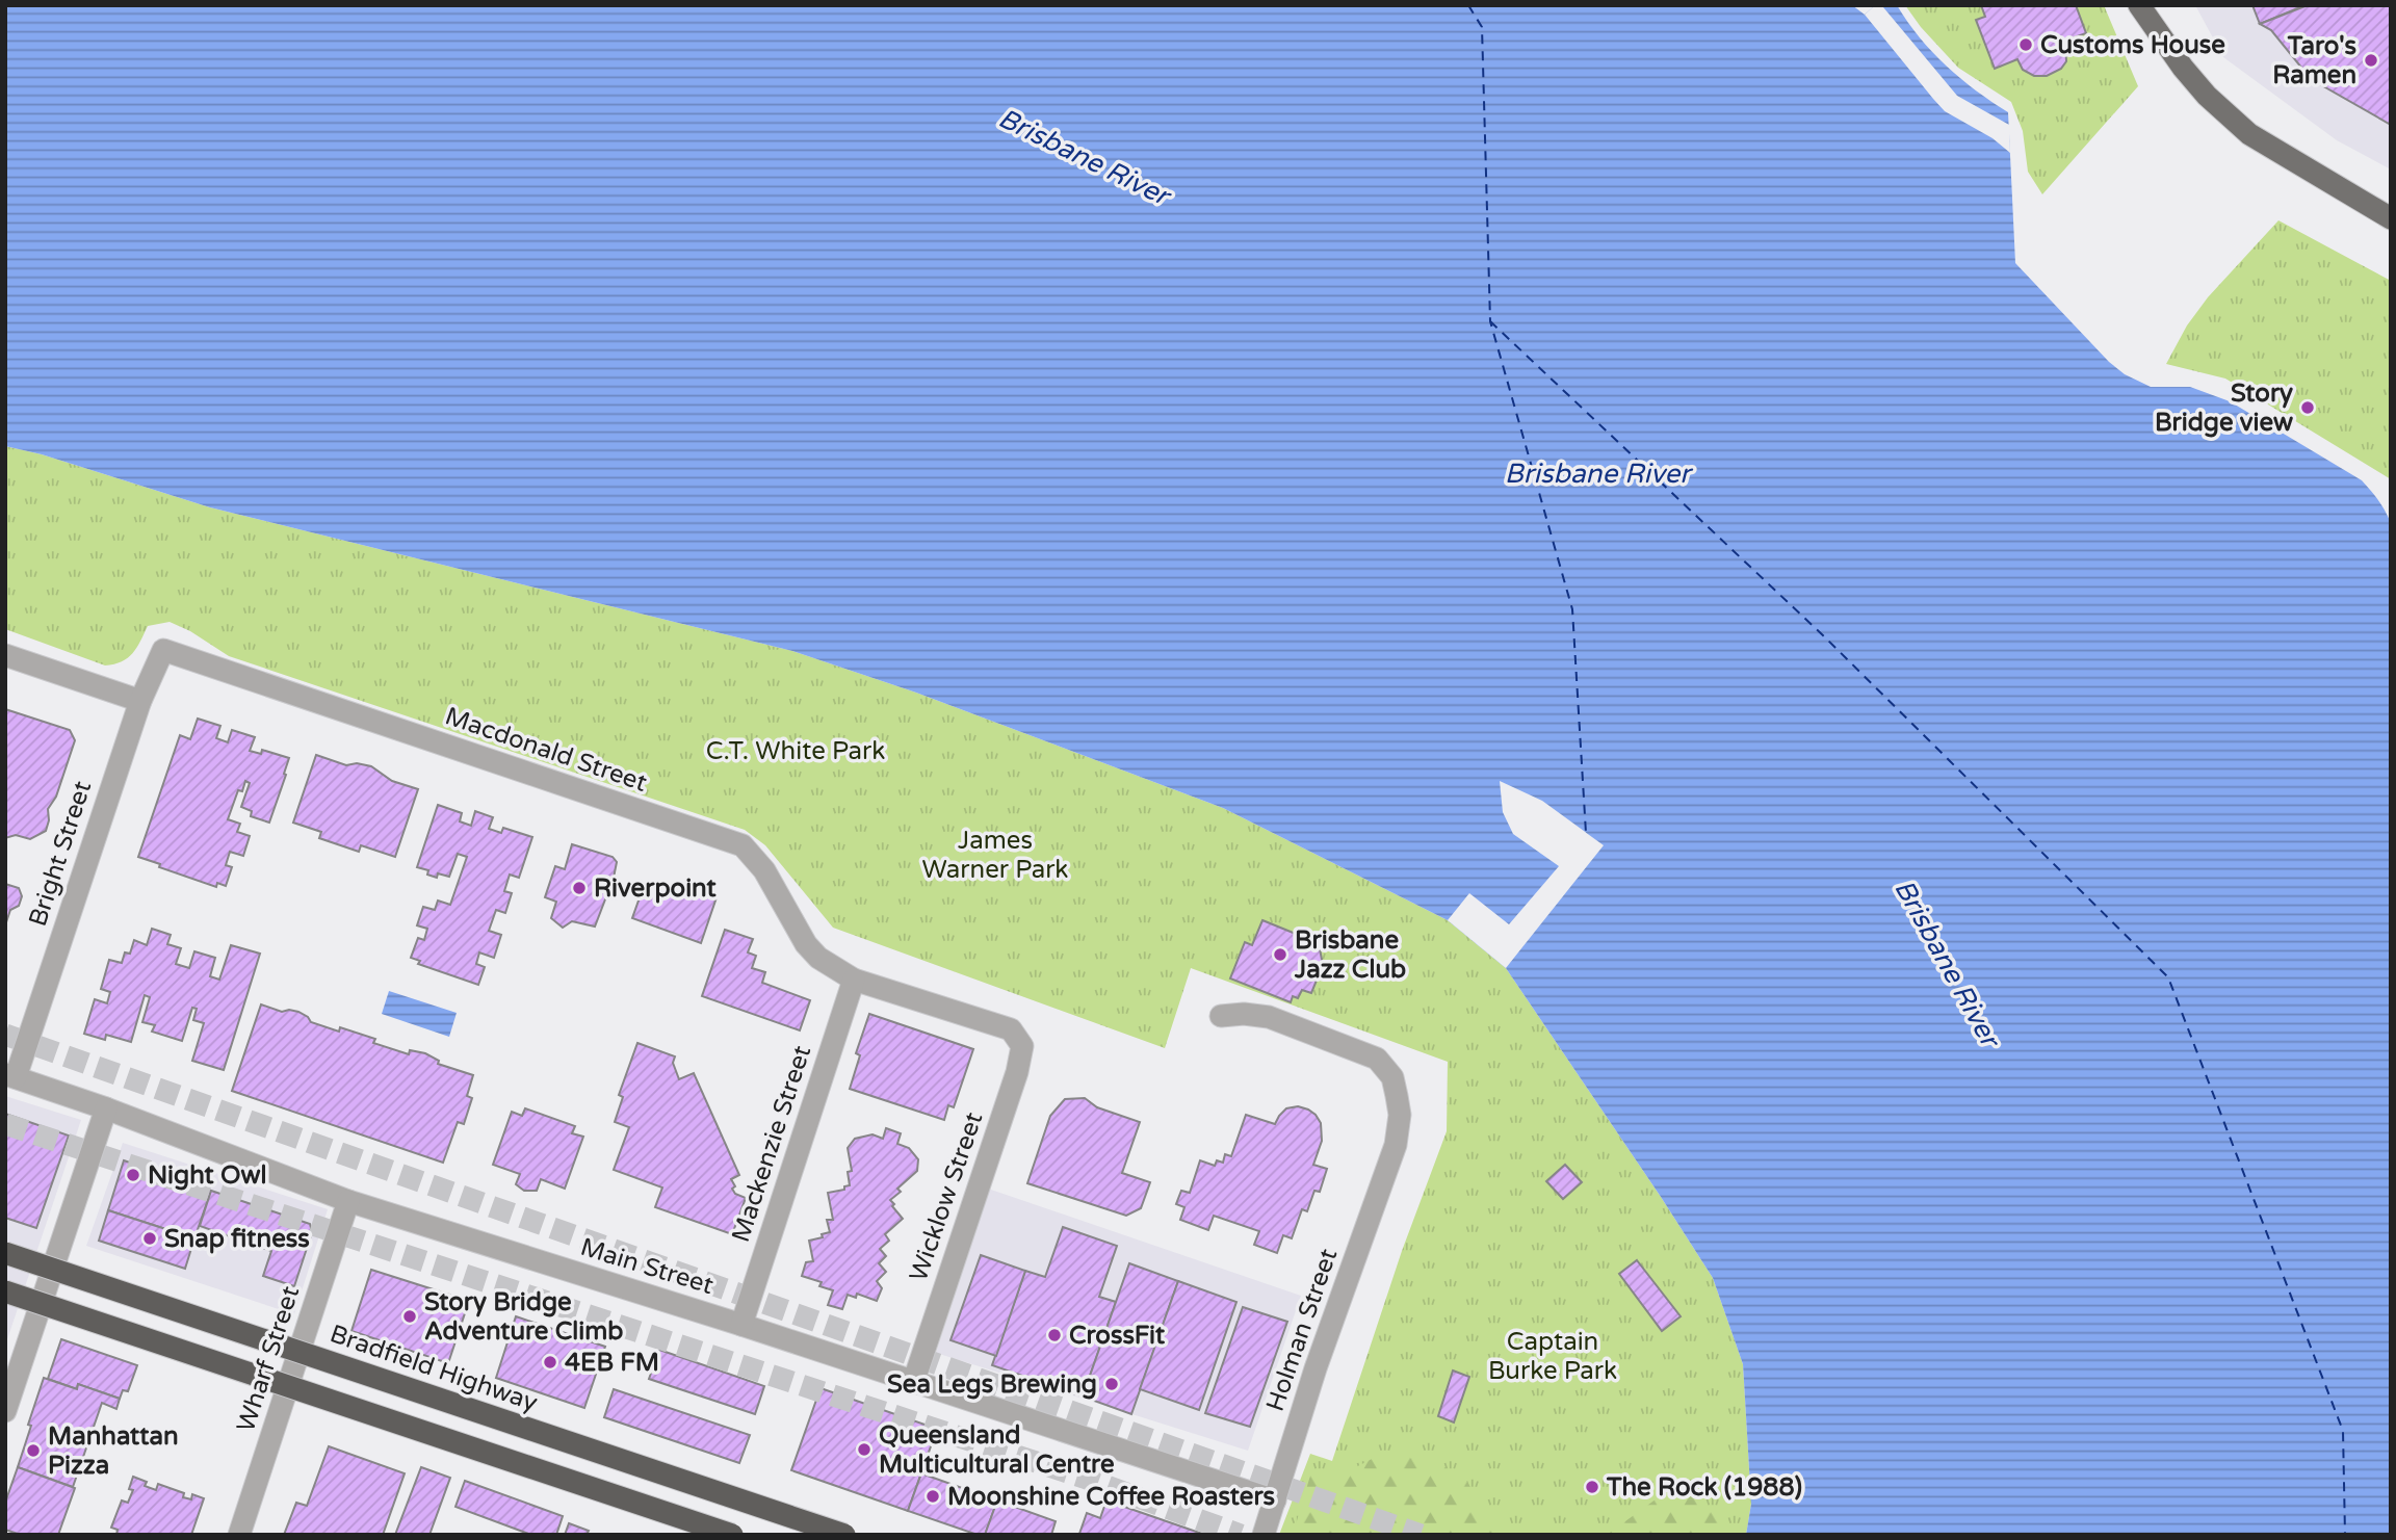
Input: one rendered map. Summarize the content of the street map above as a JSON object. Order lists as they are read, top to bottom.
{
  "streets": {
    "highway": ["Bradfield Highway"],
    "street": [
      "Macdonald Street",
      "Bright Street",
      "Mackenzie Street",
      "Wicklow Street",
      "Main Street",
      "Holman Street",
      "Wharf Street"
    ]
  },
  "crossings": [
    ["Macdonald Street", "Bright Street"],
    ["Macdonald Street", "Mackenzie Street"],
    ["Macdonald Street", "Wicklow Street"],
    ["Bright Street", "Main Street"],
    ["Mackenzie Street", "Main Street"],
    ["Wicklow Street", "Main Street"],
    ["Main Street", "Holman Street"],
    ["Main Street", "Wharf Street"]
  ],
  "water": ["Brisbane River"],
  "parks": ["C.T. White Park", "James Warner Park", "Captain Burke Park"],
  "places": [
    "Customs House",
    "Taro's Ramen",
    "Story Bridge view",
    "Riverpoint",
    "Brisbane Jazz Club",
    "Night Owl",
    "Snap fitness",
    "Story Bridge Adventure Climb",
    "CrossFit",
    "4EB FM",
    "Sea Legs Brewing",
    "Queensland Multicultural Centre",
    "Manhattan Pizza",
    "The Rock (1988)",
    "Moonshine Coffee Roasters"
  ]
}
